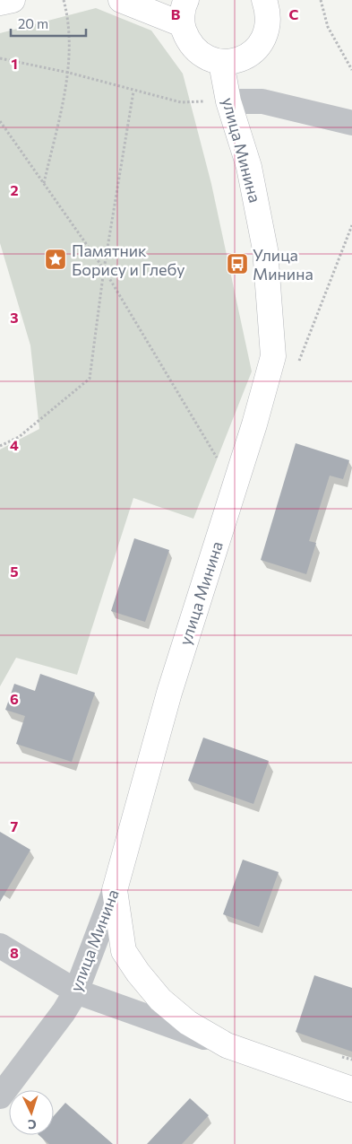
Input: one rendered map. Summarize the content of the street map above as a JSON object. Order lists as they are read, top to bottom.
{
  "streets": {
    "main road": ["улица Минина"]
  },
  "places": {
    "place": ["Памятник Борису и Глебу"],
    "bus stop": ["Улица Минина"]
  },
  "scale_bar": "20 m",
  "north": "bottom",
  "grid": {
    "columns": ["B", "C"],
    "rows": [
      "1",
      "2",
      "3",
      "4",
      "5",
      "6",
      "7",
      "8"
    ]
  }
}
